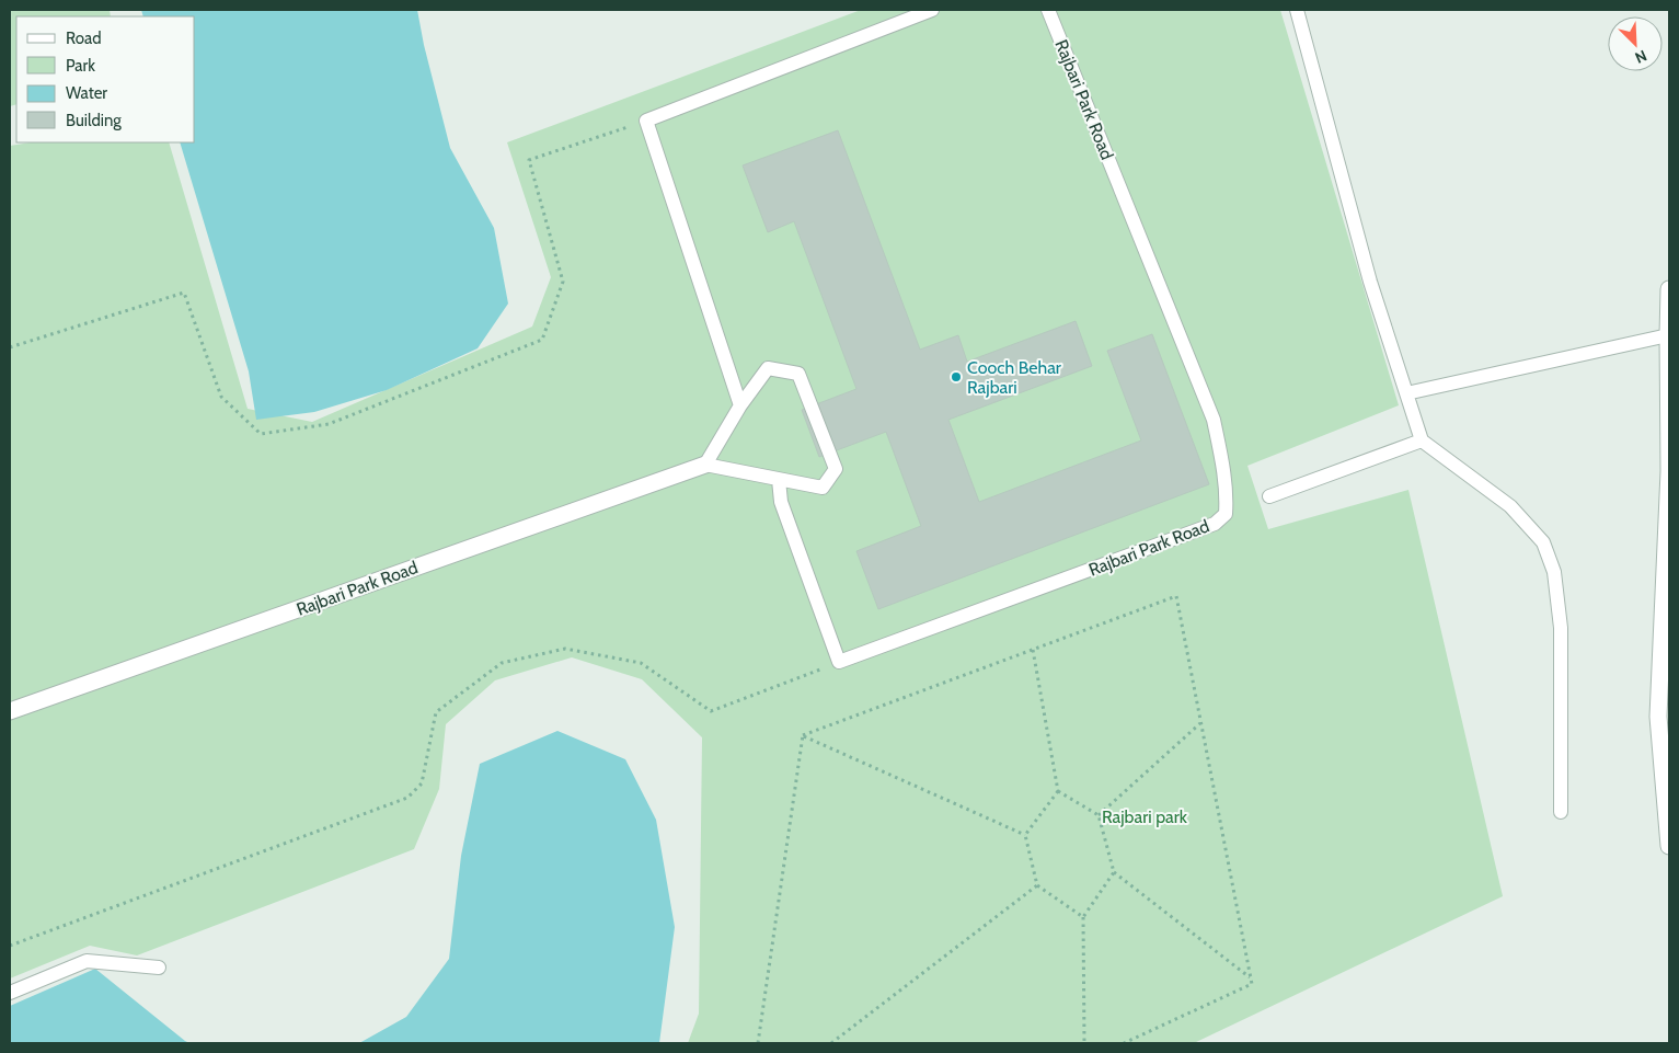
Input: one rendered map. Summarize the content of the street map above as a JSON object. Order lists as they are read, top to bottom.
{
  "streets": {
    "street": ["Rajbari Park Road"]
  },
  "parks": ["Rajbari park"],
  "places": ["Cooch Behar Rajbari"],
  "legend": [
    "Road",
    "Park",
    "Water",
    "Building"
  ],
  "north": "bottom right"
}
